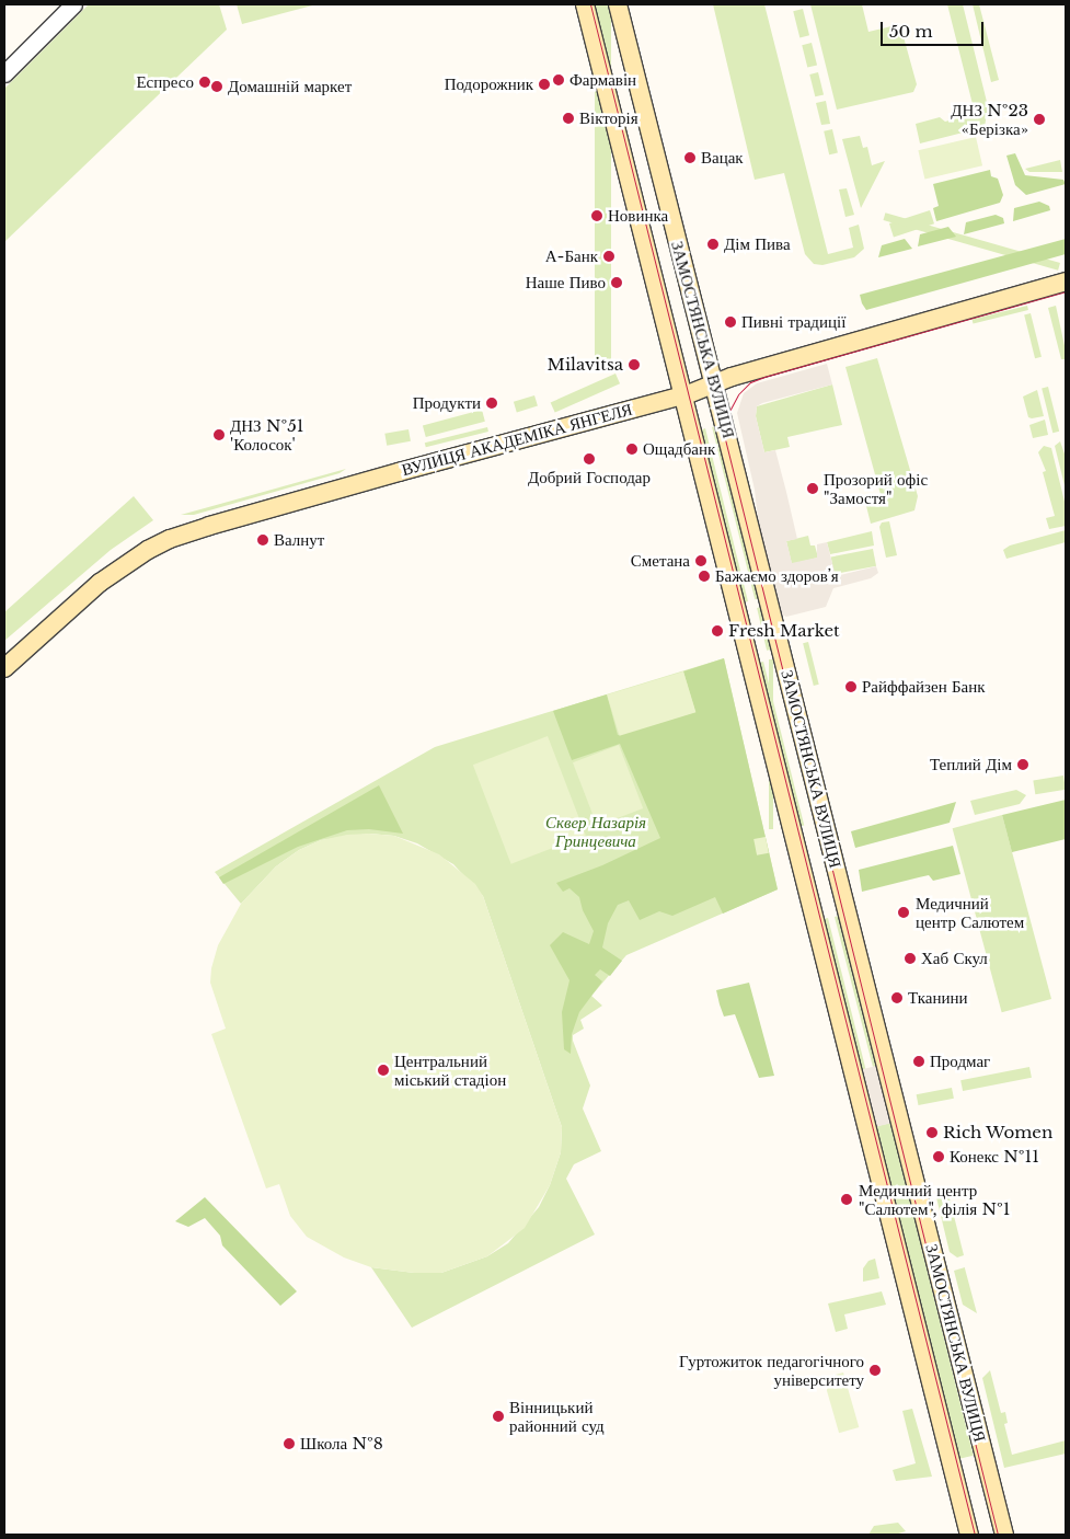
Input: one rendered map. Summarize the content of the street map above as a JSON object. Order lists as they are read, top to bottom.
{
  "streets": {
    "main road": ["ЗАМОСТЯНСЬКА ВУЛИЦЯ", "ВУЛИЦЯ АКАДЕМІКА ЯНГЕЛЯ"]
  },
  "crossings": [
    ["ЗАМОСТЯНСЬКА ВУЛИЦЯ", "ВУЛИЦЯ АКАДЕМІКА ЯНГЕЛЯ"]
  ],
  "parks": ["Сквер Назарія Гринцевича"],
  "places": [
    "Фармавін",
    "Еспресо",
    "Подорожник",
    "Домашній маркет",
    "Вікторія",
    "ДНЗ №23 «Берізка»",
    "Вацак",
    "Новинка",
    "Дім Пива",
    "А-Банк",
    "Наше Пиво",
    "Пивні традиції",
    "Milavitsa",
    "Продукти",
    "ДНЗ №51 'Колосок'",
    "Ощадбанк",
    "Добрий Господар",
    "Прозорий офіс \"Замостя\"",
    "Валнут",
    "Сметана",
    "Бажаємо здоровʼя",
    "Fresh Market",
    "Райффайзен Банк",
    "Теплий Дім",
    "Медичний центр Салютем",
    "Хаб Скул",
    "Тканини",
    "Продмаг",
    "Центральний міський стадіон",
    "Rich Women",
    "Конекс №11",
    "Медичний центр \"Салютем\", філія №1",
    "Гуртожиток педагогічного університету",
    "Вінницький районний суд",
    "Школа №8"
  ],
  "scale_bar": "50 m"
}
